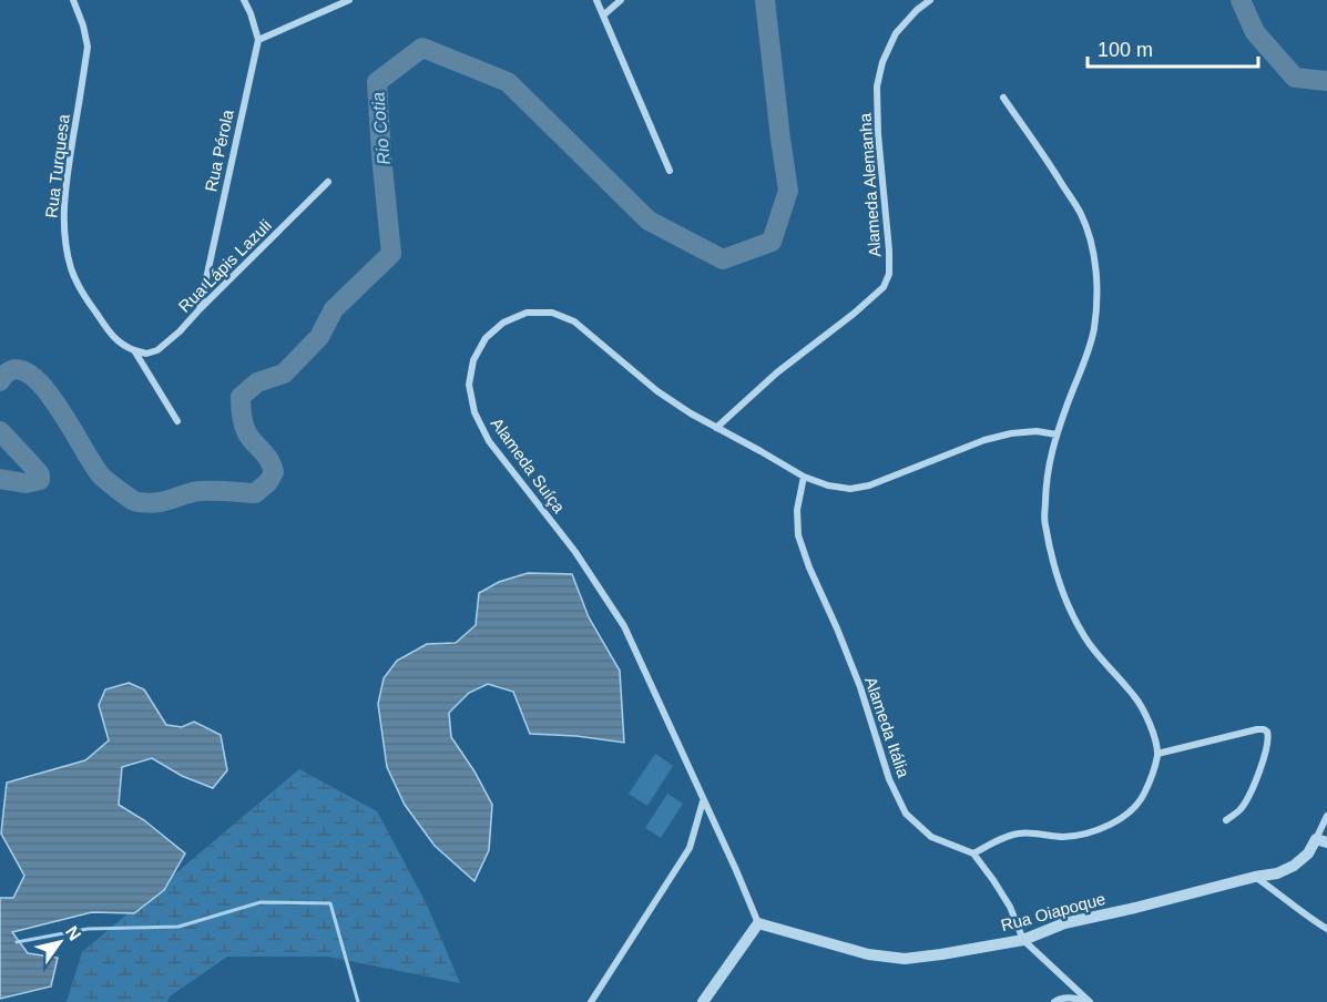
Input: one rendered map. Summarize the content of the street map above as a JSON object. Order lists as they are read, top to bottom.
{
  "streets": {
    "street": [
      "Rua Pérola",
      "Rua Turquesa",
      "Alameda Alemanha",
      "Rua Lápis Lazuli",
      "Alameda Suíça",
      "Alameda Itália",
      "Rua Oiapoque"
    ]
  },
  "crossings": [
    ["Rua Pérola", "Rua Lápis Lazuli"],
    ["Rua Turquesa", "Rua Lápis Lazuli"],
    ["Alameda Alemanha", "Alameda Suíça"],
    ["Alameda Suíça", "Alameda Itália"],
    ["Alameda Suíça", "Rua Oiapoque"]
  ],
  "water": ["Rio Cotia"],
  "scale_bar": "100 m",
  "north": "top right"
}
